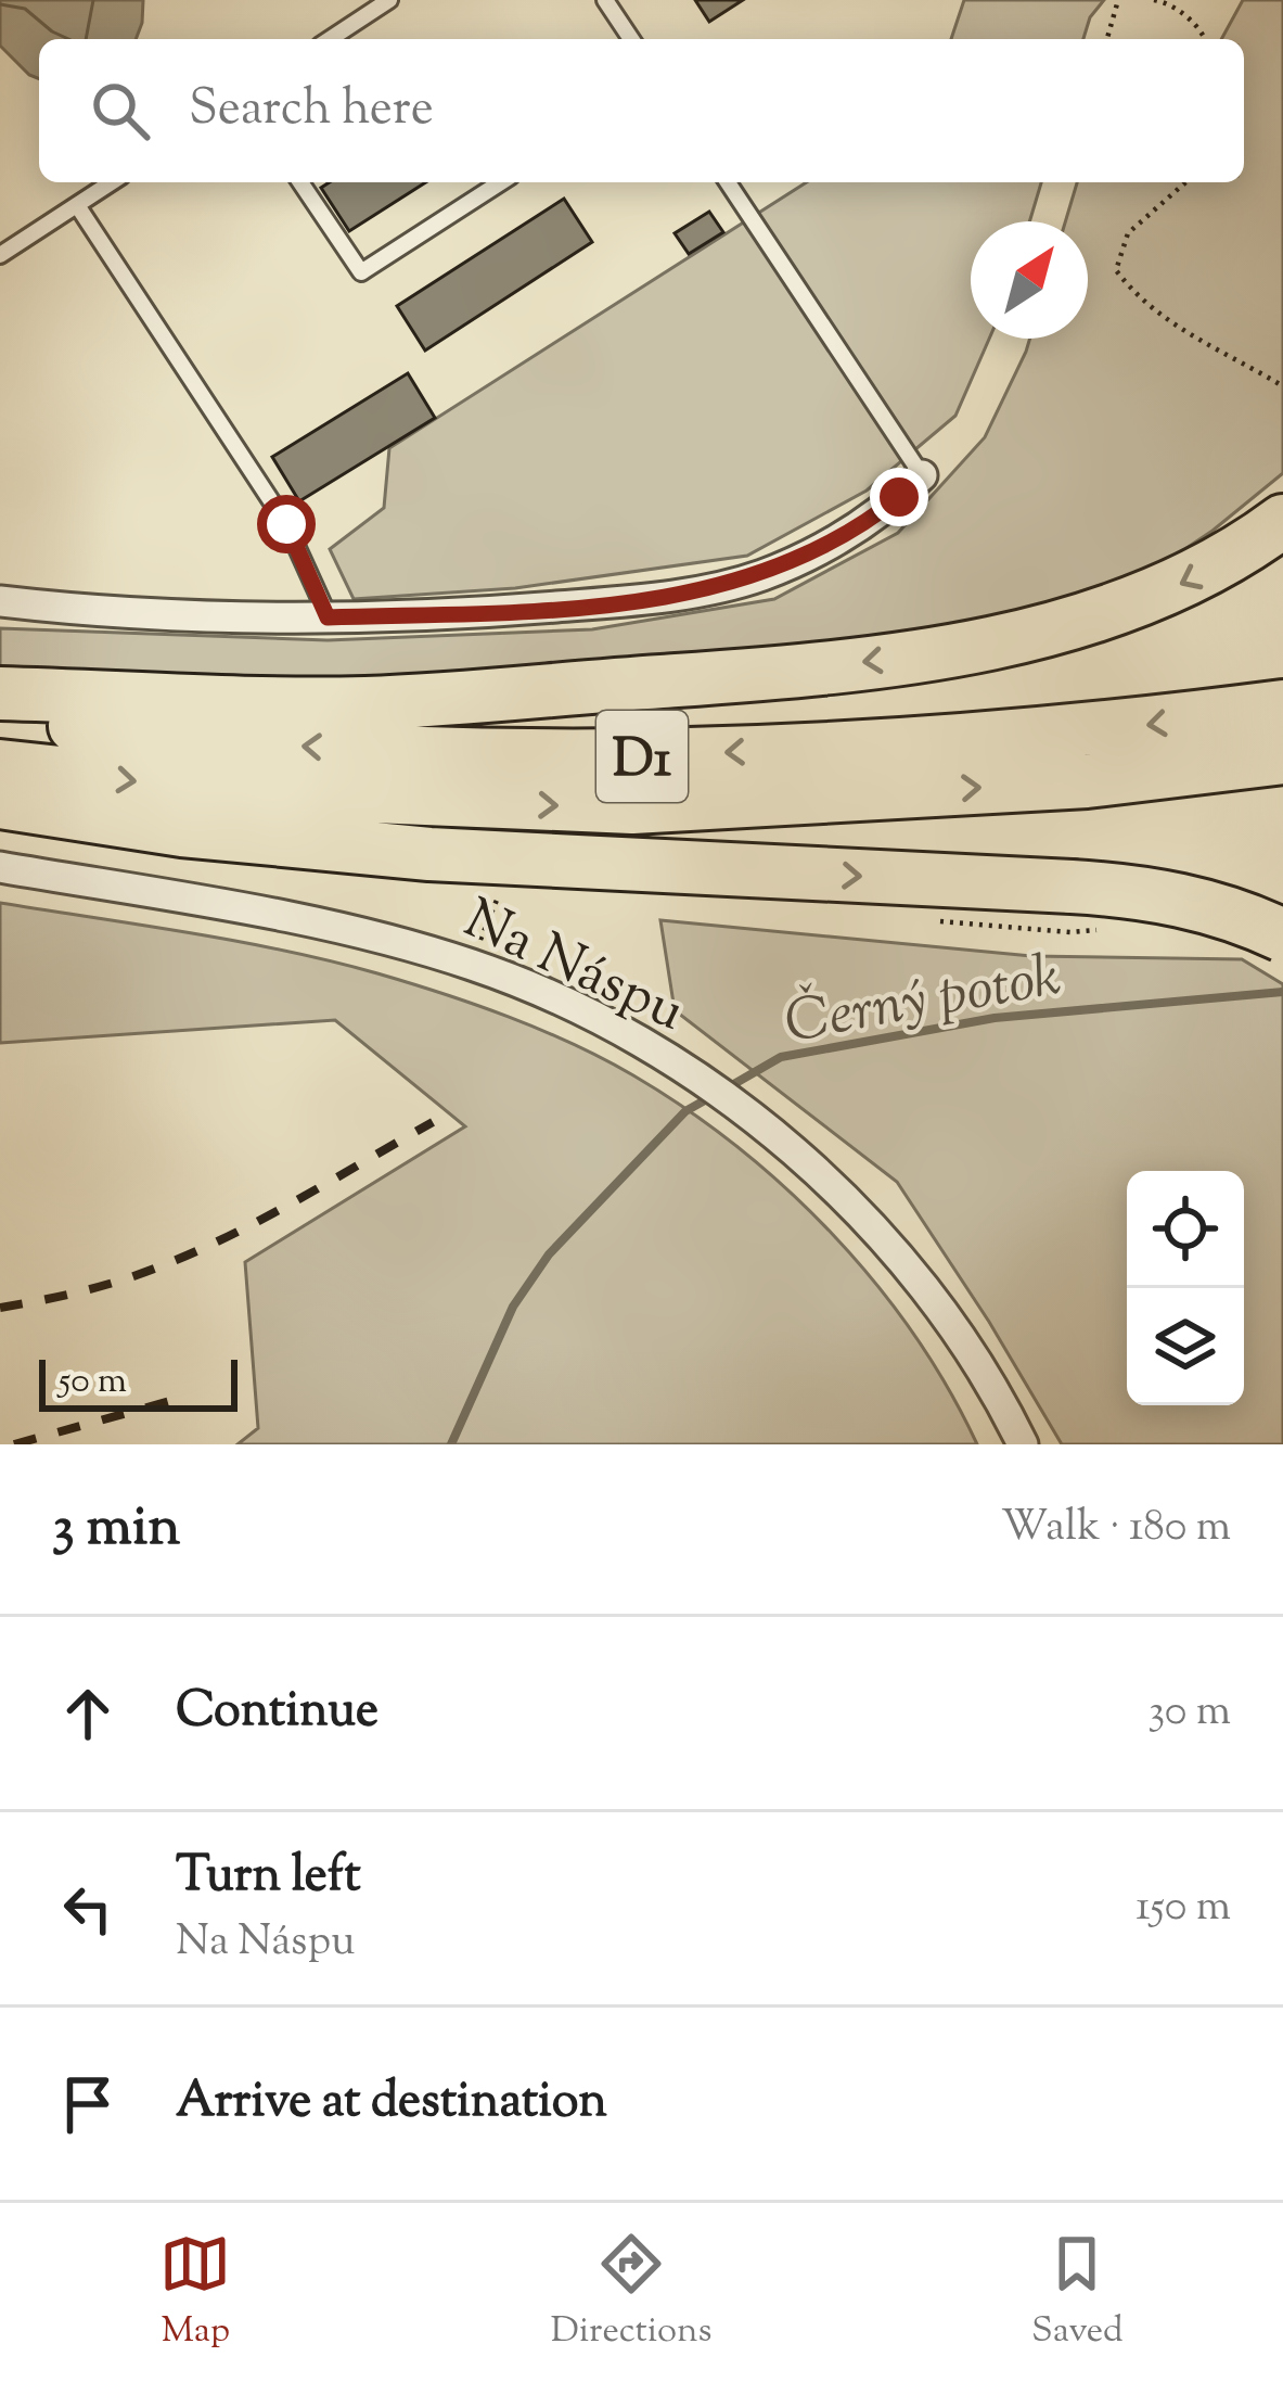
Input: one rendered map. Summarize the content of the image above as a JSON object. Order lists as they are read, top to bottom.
{
  "streets": {
    "highway": ["D1"],
    "street": ["Na Náspu"]
  },
  "water": ["Černý potok"],
  "scale_bar": "50 m",
  "north": "top right",
  "page": {
    "search": "Search here",
    "scale": "50 m",
    "heading": ["3 min", "Walk · 180 m"],
    "list": [
      ["Continue", "30 m"],
      ["Turn left", "Na Náspu", "150 m"],
      "Arrive at destination"
    ],
    "nav": ["Map", "Directions", "Saved"]
  }
}
